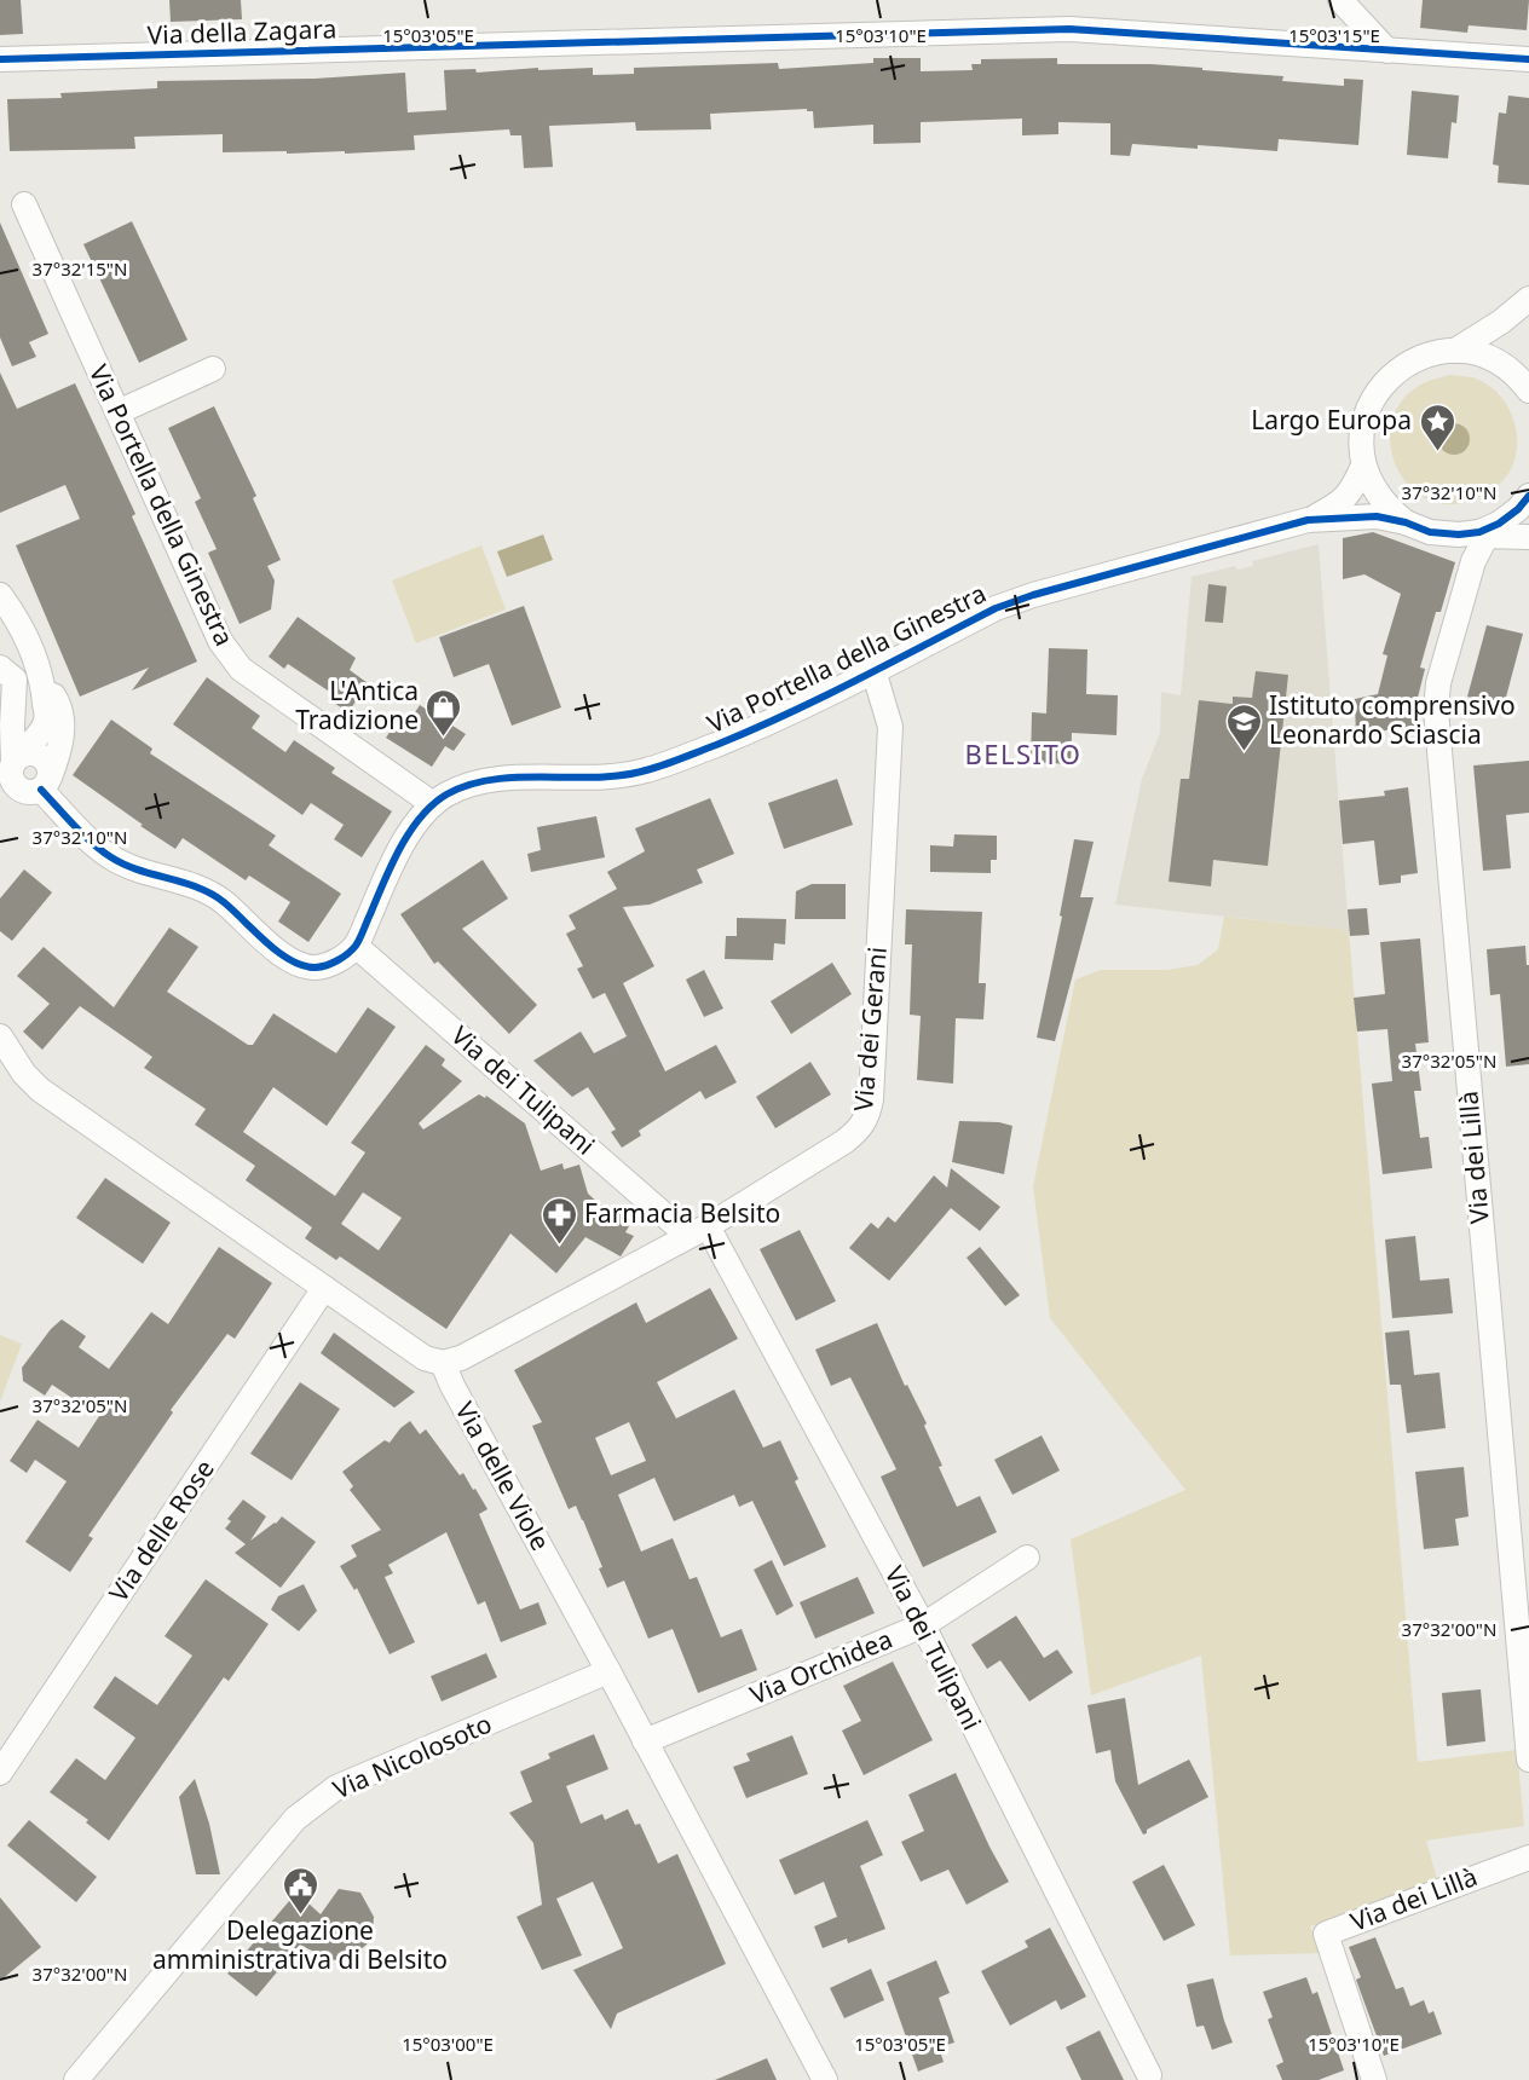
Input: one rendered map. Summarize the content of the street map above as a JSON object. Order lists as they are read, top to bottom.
{
  "streets": {
    "street": [
      "Via della Zagara",
      "Via Portella della Ginestra",
      "Via dei Gerani",
      "Via dei Tulipani",
      "Via dei Lillà",
      "Via delle Viole",
      "Via delle Rose",
      "Via Orchidea",
      "Via Nicolosoto"
    ]
  },
  "crossings": [
    ["Via Portella della Ginestra", "Via dei Gerani"],
    ["Via Portella della Ginestra", "Via dei Tulipani"],
    ["Via dei Gerani", "Via dei Tulipani"],
    ["Via dei Gerani", "Via delle Viole"],
    ["Via dei Tulipani", "Via Orchidea"],
    ["Via delle Viole", "Via Orchidea"],
    ["Via delle Viole", "Via Nicolosoto"]
  ],
  "districts": ["BELSITO"],
  "places": {
    "place": ["Largo Europa"],
    "shop": ["L'Antica Tradizione"],
    "school or university": ["Istituto comprensivo Leonardo Sciascia"],
    "pharmacy": ["Farmacia Belsito"],
    "public building": ["Delegazione amministrativa di Belsito"]
  },
  "coordinates": [
    "15°03'05\"E",
    "15°03'10\"E",
    "15°03'15\"E",
    "37°32'15\"N",
    "37°32'10\"N",
    "37°32'05\"N",
    "37°32'00\"N",
    "15°03'00\"E"
  ]
}
